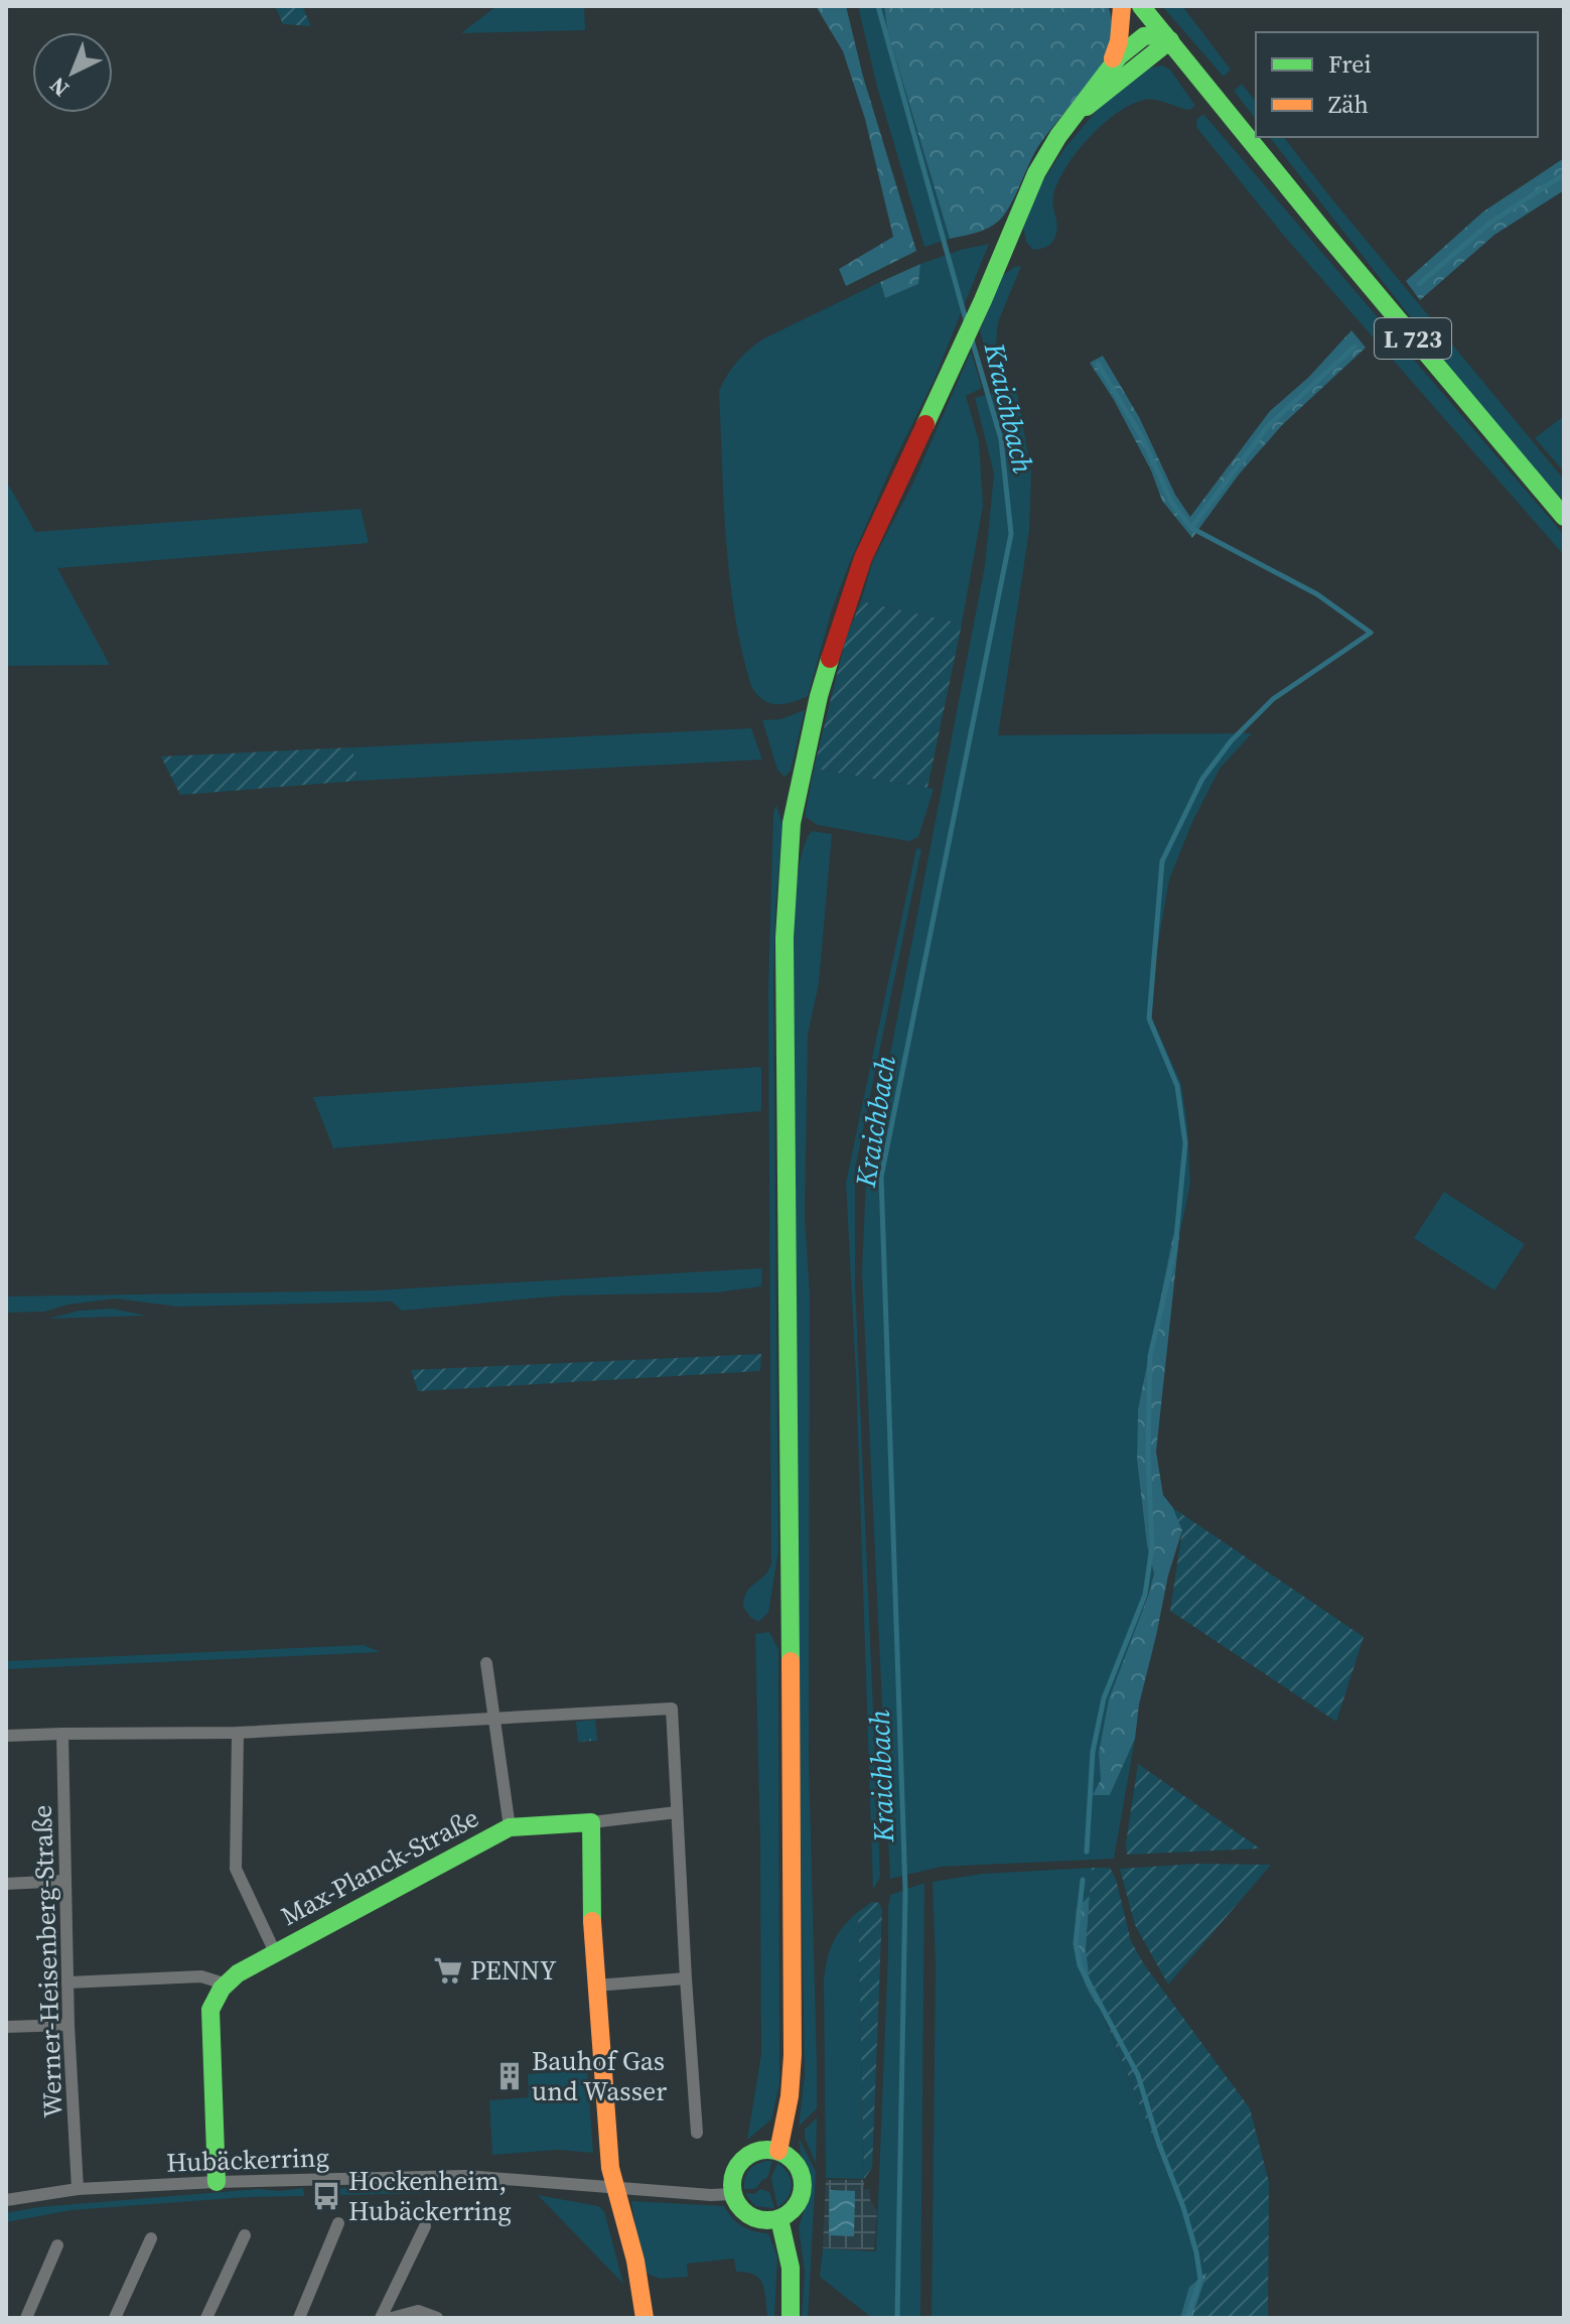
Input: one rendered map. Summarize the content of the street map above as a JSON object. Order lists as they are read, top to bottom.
{
  "streets": {
    "main road": ["L 723", "Max-Planck-Straße"],
    "street": ["Werner-Heisenberg-Straße", "Hubäckerring"]
  },
  "crossings": [
    ["Werner-Heisenberg-Straße", "Hubäckerring"]
  ],
  "water": ["Kraichbach"],
  "places": {
    "supermarket": ["PENNY"],
    "building": ["Bauhof Gas und Wasser"],
    "bus stop": ["Hockenheim, Hubäckerring"]
  },
  "legend": ["Frei", "Zäh"],
  "north": "bottom left"
}
